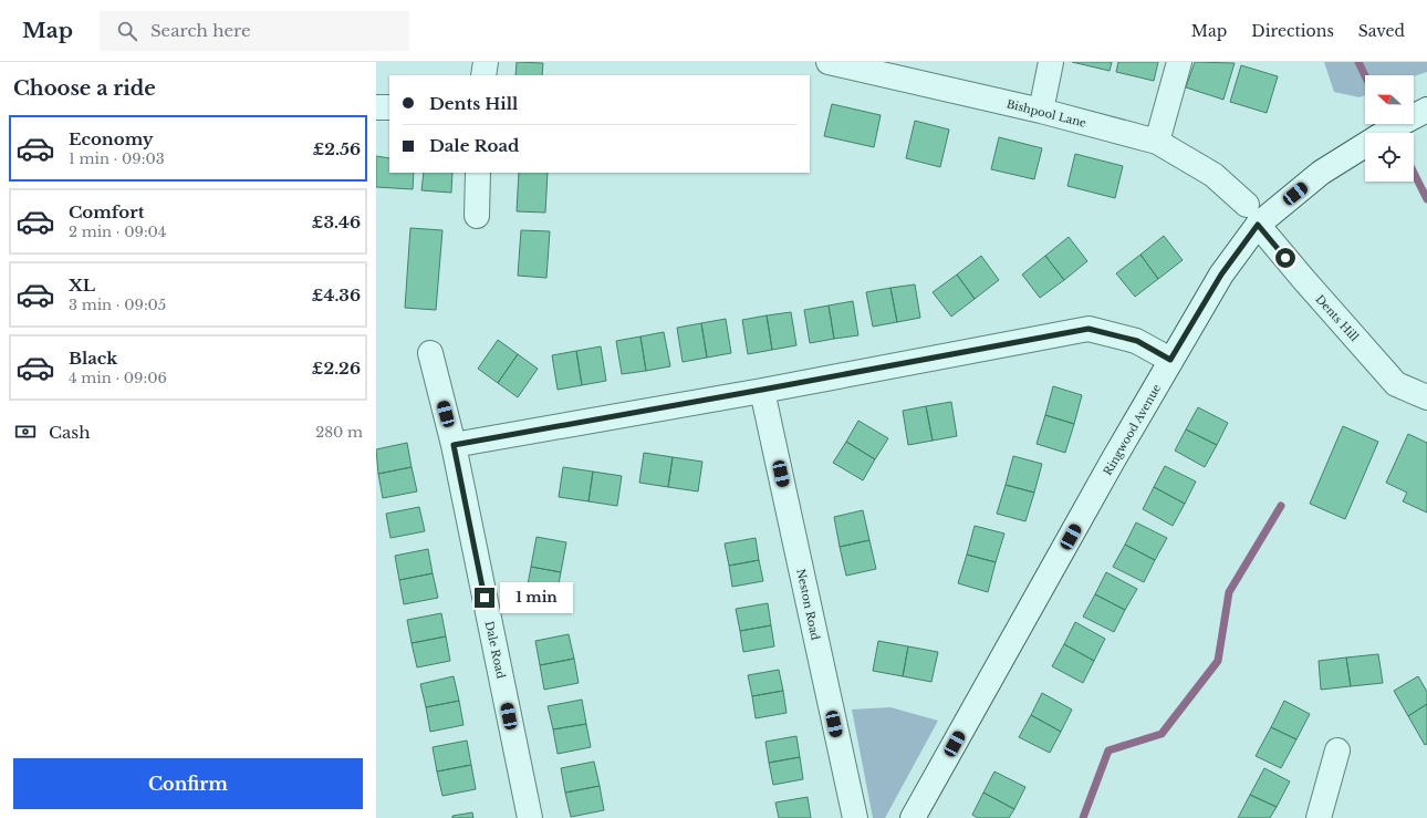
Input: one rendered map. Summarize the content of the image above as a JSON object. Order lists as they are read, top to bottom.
{
  "streets": {
    "street": [
      "Bishpool Lane",
      "Dents Hill",
      "Ringwood Avenue",
      "Neston Road",
      "Dale Road"
    ]
  },
  "crossings": [
    ["Bishpool Lane", "Dents Hill"],
    ["Bishpool Lane", "Ringwood Avenue"],
    ["Dents Hill", "Ringwood Avenue"]
  ],
  "north": "left",
  "page": {
    "header": "Map",
    "search": "Search here",
    "nav": ["Map", "Directions", "Saved"],
    "heading": "Choose a ride",
    "banner": ["Dents Hill", "Dale Road"],
    "list": [
      {
        "name": "Economy",
        "note": "1 min · 09:03",
        "value": "£2.56"
      },
      {
        "name": "Comfort",
        "note": "2 min · 09:04",
        "value": "£3.46"
      },
      {
        "name": "XL",
        "note": "3 min · 09:05",
        "value": "£4.36"
      },
      {
        "name": "Black",
        "note": "4 min · 09:06",
        "value": "£2.26"
      }
    ],
    "pay": ["Cash", "280 m"],
    "bubble": "1 min",
    "buttons": "Confirm"
  }
}
